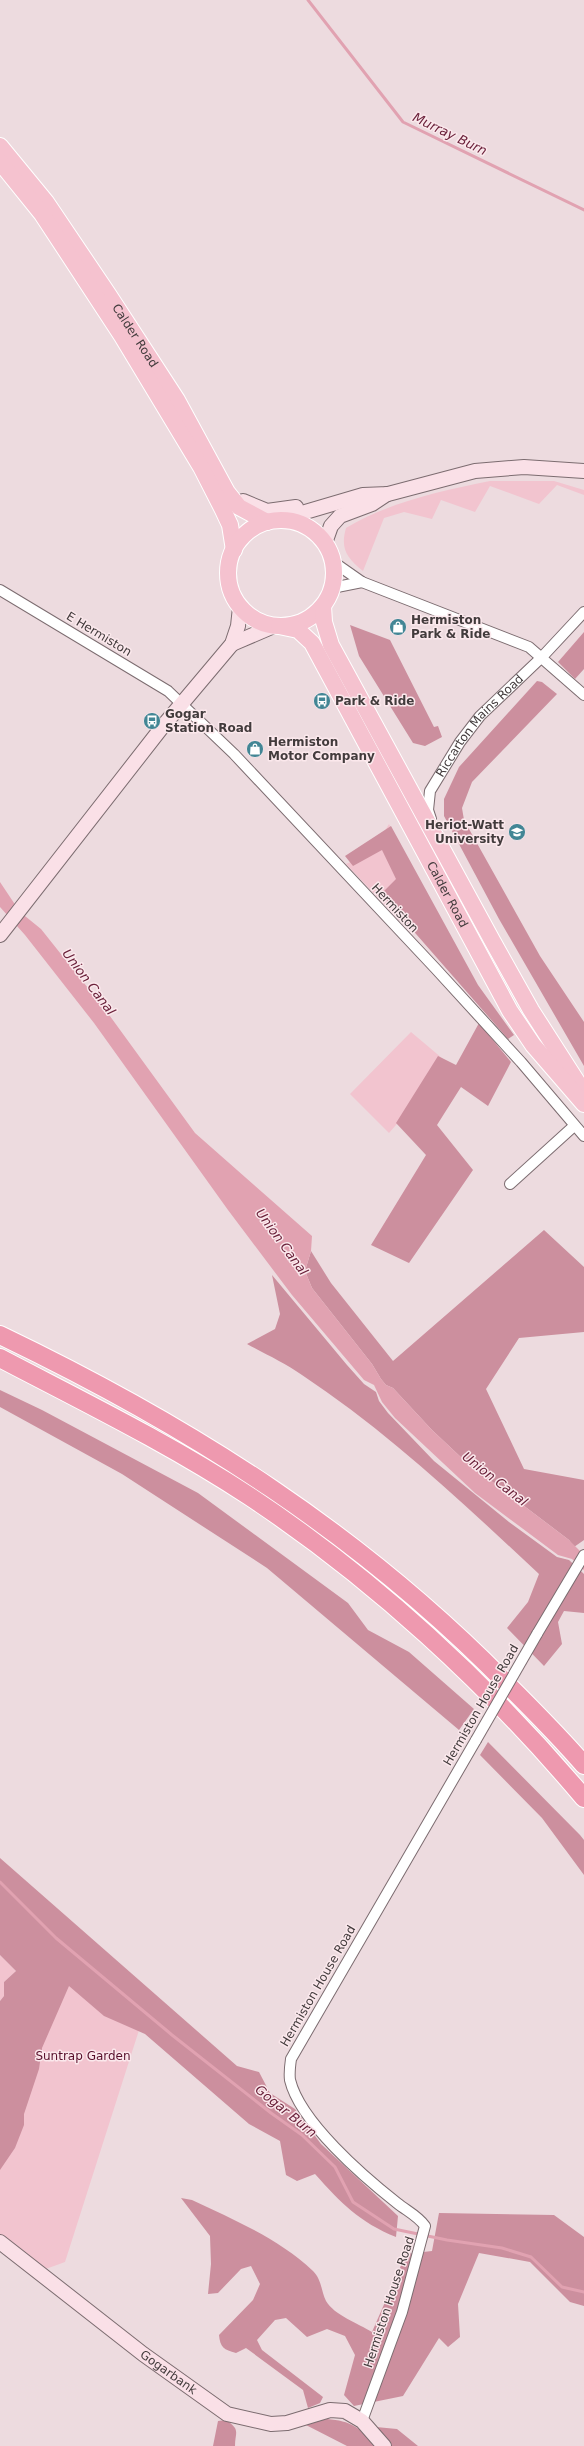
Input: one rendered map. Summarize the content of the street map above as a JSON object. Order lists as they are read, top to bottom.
{
  "streets": {
    "main road": ["Calder Road"],
    "street": [
      "E Hermiston",
      "Riccarton Mains Road",
      "Hermiston",
      "Hermiston House Road",
      "Gogarbank"
    ]
  },
  "crossings": [
    ["Calder Road", "Riccarton Mains Road"],
    ["E Hermiston", "Hermiston"],
    ["Hermiston House Road", "Gogarbank"]
  ],
  "water": ["Murray Burn", "Union Canal", "Gogar Burn"],
  "parks": ["Suntrap Garden"],
  "places": {
    "shop": ["Hermiston Park & Ride", "Hermiston Motor Company"],
    "bus stop": ["Park & Ride", "Gogar Station Road"],
    "school or university": ["Heriot-Watt University"]
  }
}
